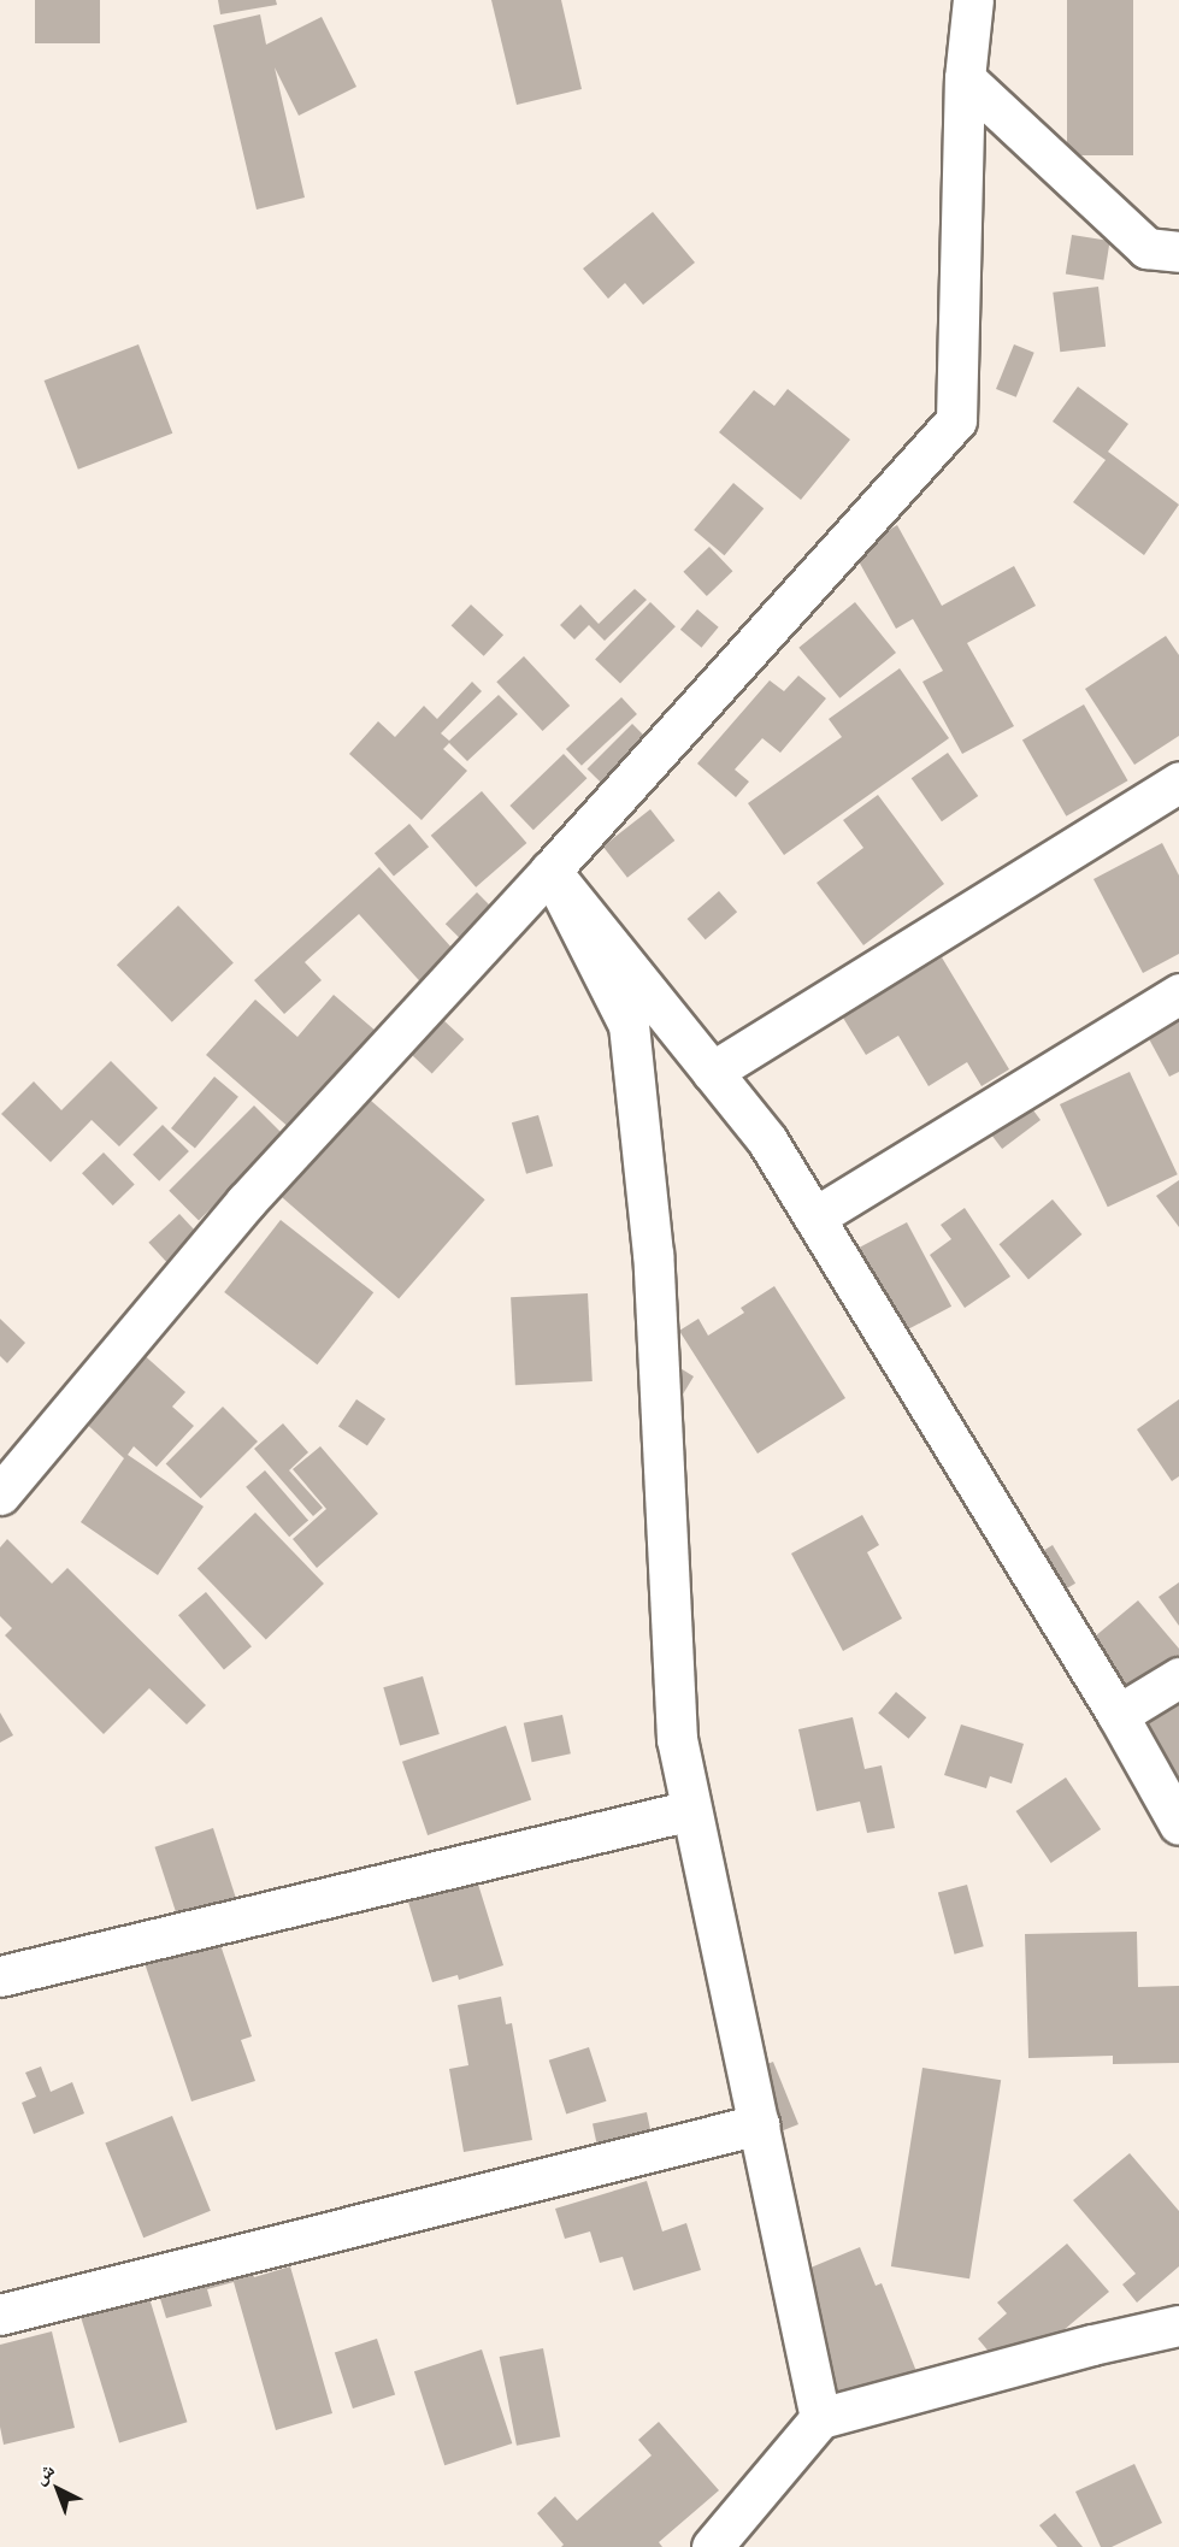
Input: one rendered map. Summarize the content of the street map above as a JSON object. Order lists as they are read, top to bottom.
{
  "north": "top left"
}
